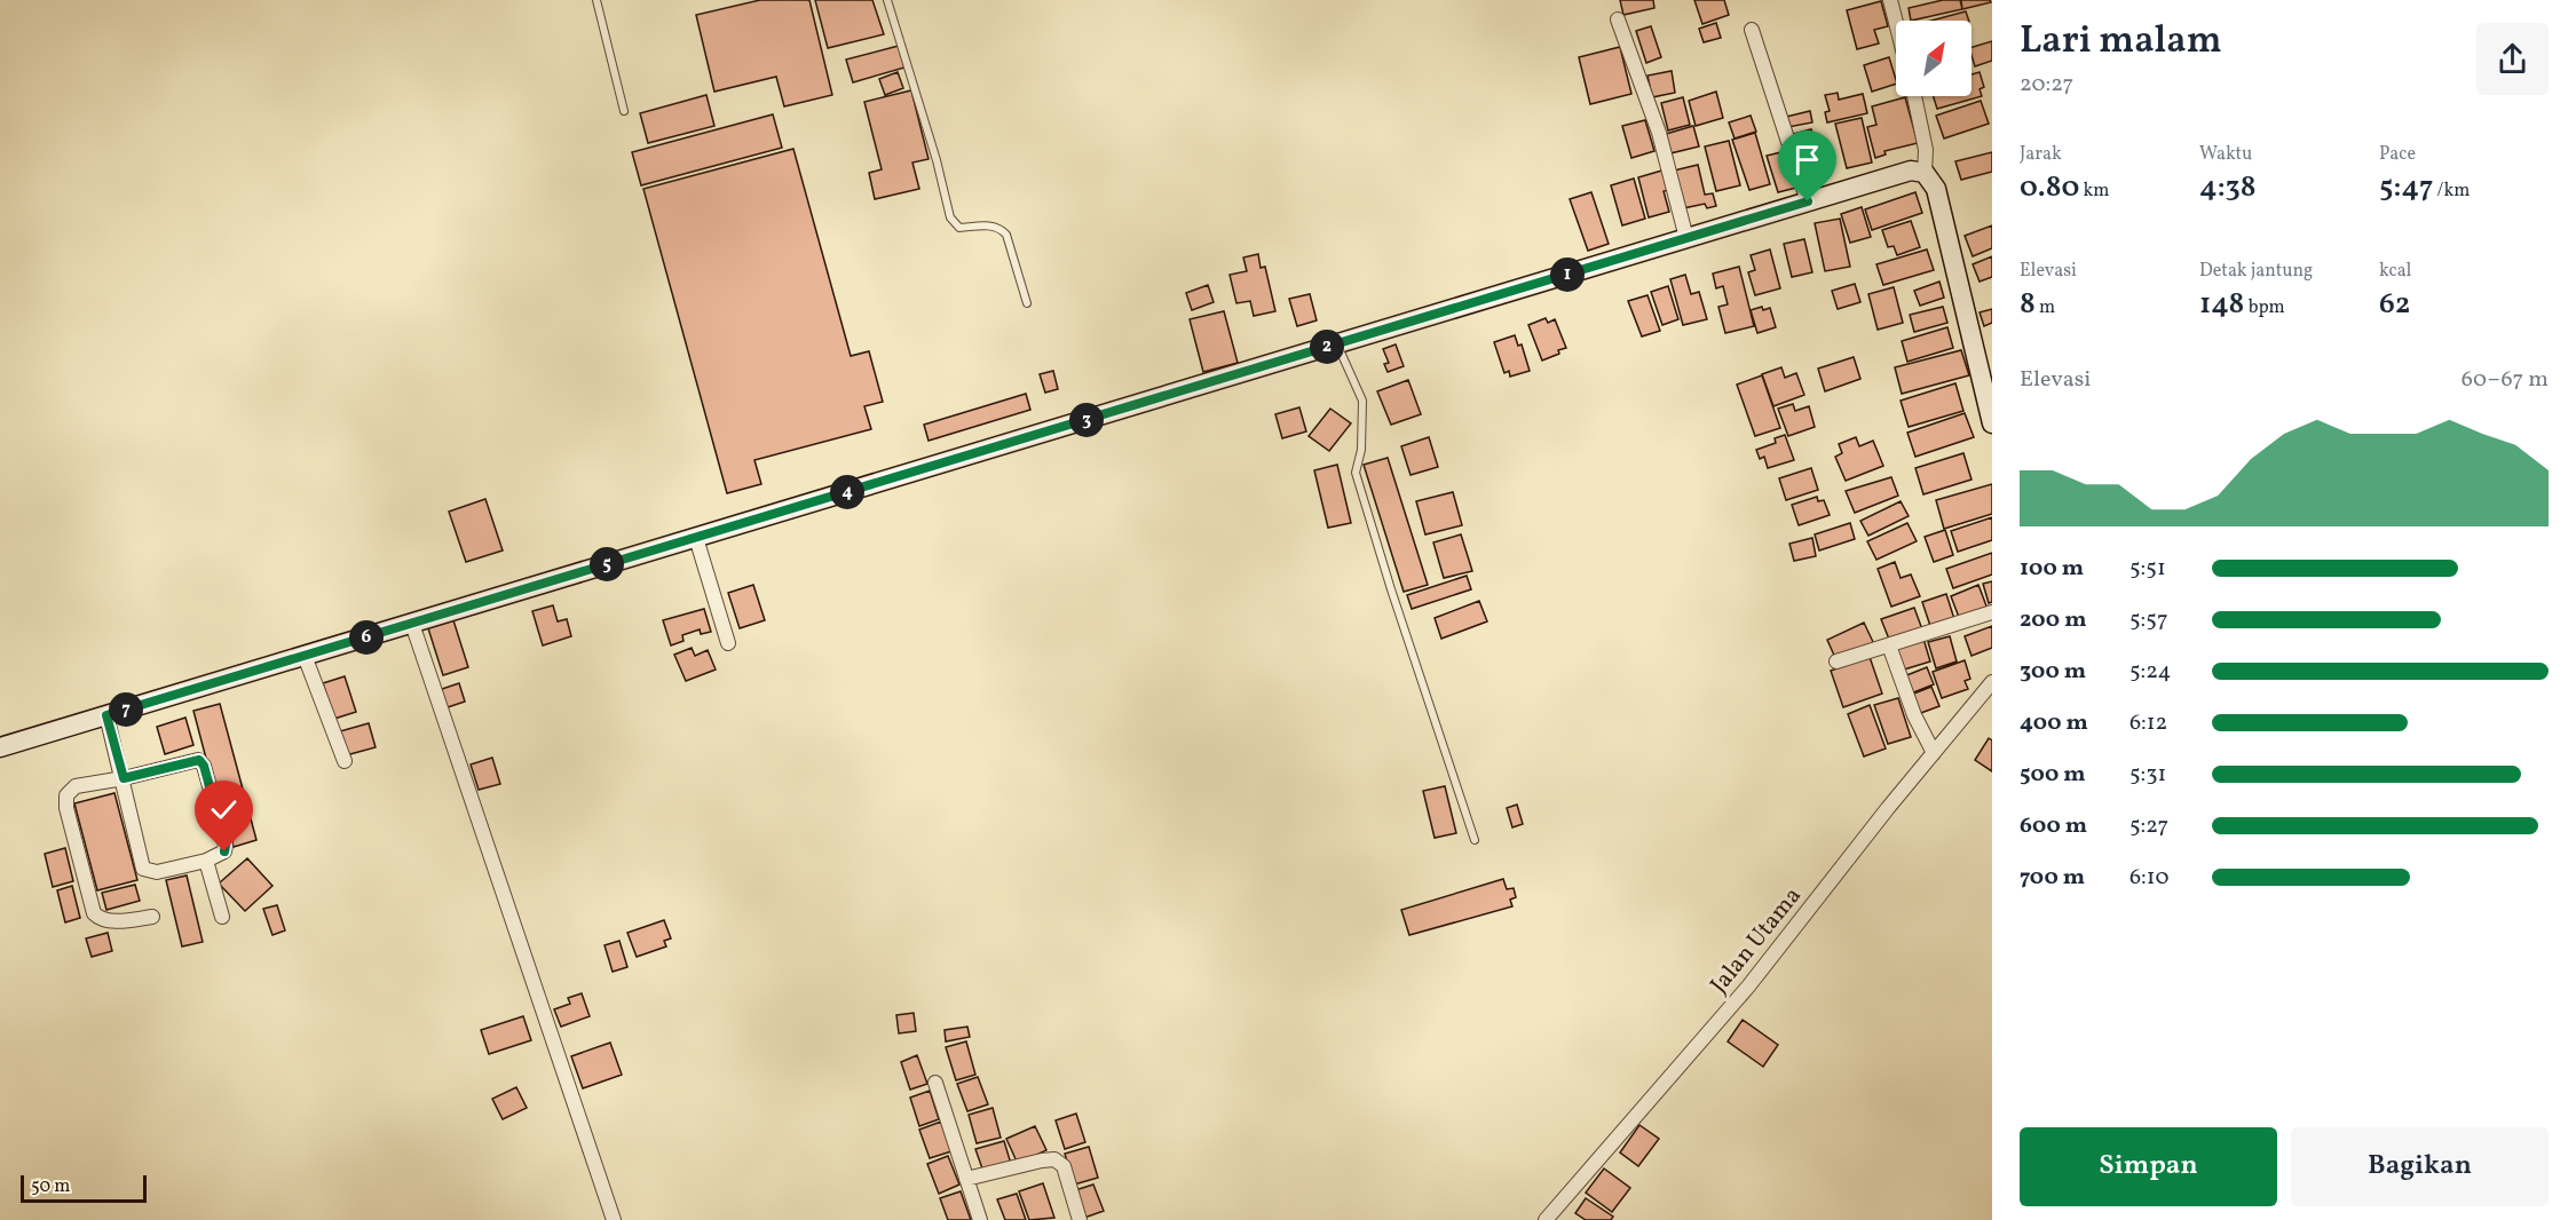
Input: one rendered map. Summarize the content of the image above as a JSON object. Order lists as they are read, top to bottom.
{
  "streets": {
    "street": ["Jalan Utama"]
  },
  "scale_bar": "50 m",
  "north": "top right",
  "page": {
    "heading": ["Lari malam", "20:27"],
    "stats": [
      ["Jarak", "0.80 km"],
      ["Waktu", "4:38"],
      ["Pace", "5:47 /km"],
      ["Elevasi", "8 m"],
      ["Detak jantung", "148 bpm"],
      ["kcal", "62"]
    ],
    "pins": [
      "1",
      "2",
      "3",
      "4",
      "5",
      "6",
      "7"
    ],
    "chart": ["Elevasi", "60–67 m"],
    "list": [
      {
        "name": "100 m",
        "note": "5:51"
      },
      {
        "name": "200 m",
        "note": "5:57"
      },
      {
        "name": "300 m",
        "note": "5:24"
      },
      {
        "name": "400 m",
        "note": "6:12"
      },
      {
        "name": "500 m",
        "note": "5:31"
      },
      {
        "name": "600 m",
        "note": "5:27"
      },
      {
        "name": "700 m",
        "note": "6:10"
      }
    ],
    "buttons": ["Simpan", "Bagikan"],
    "scale": "50 m"
  }
}
